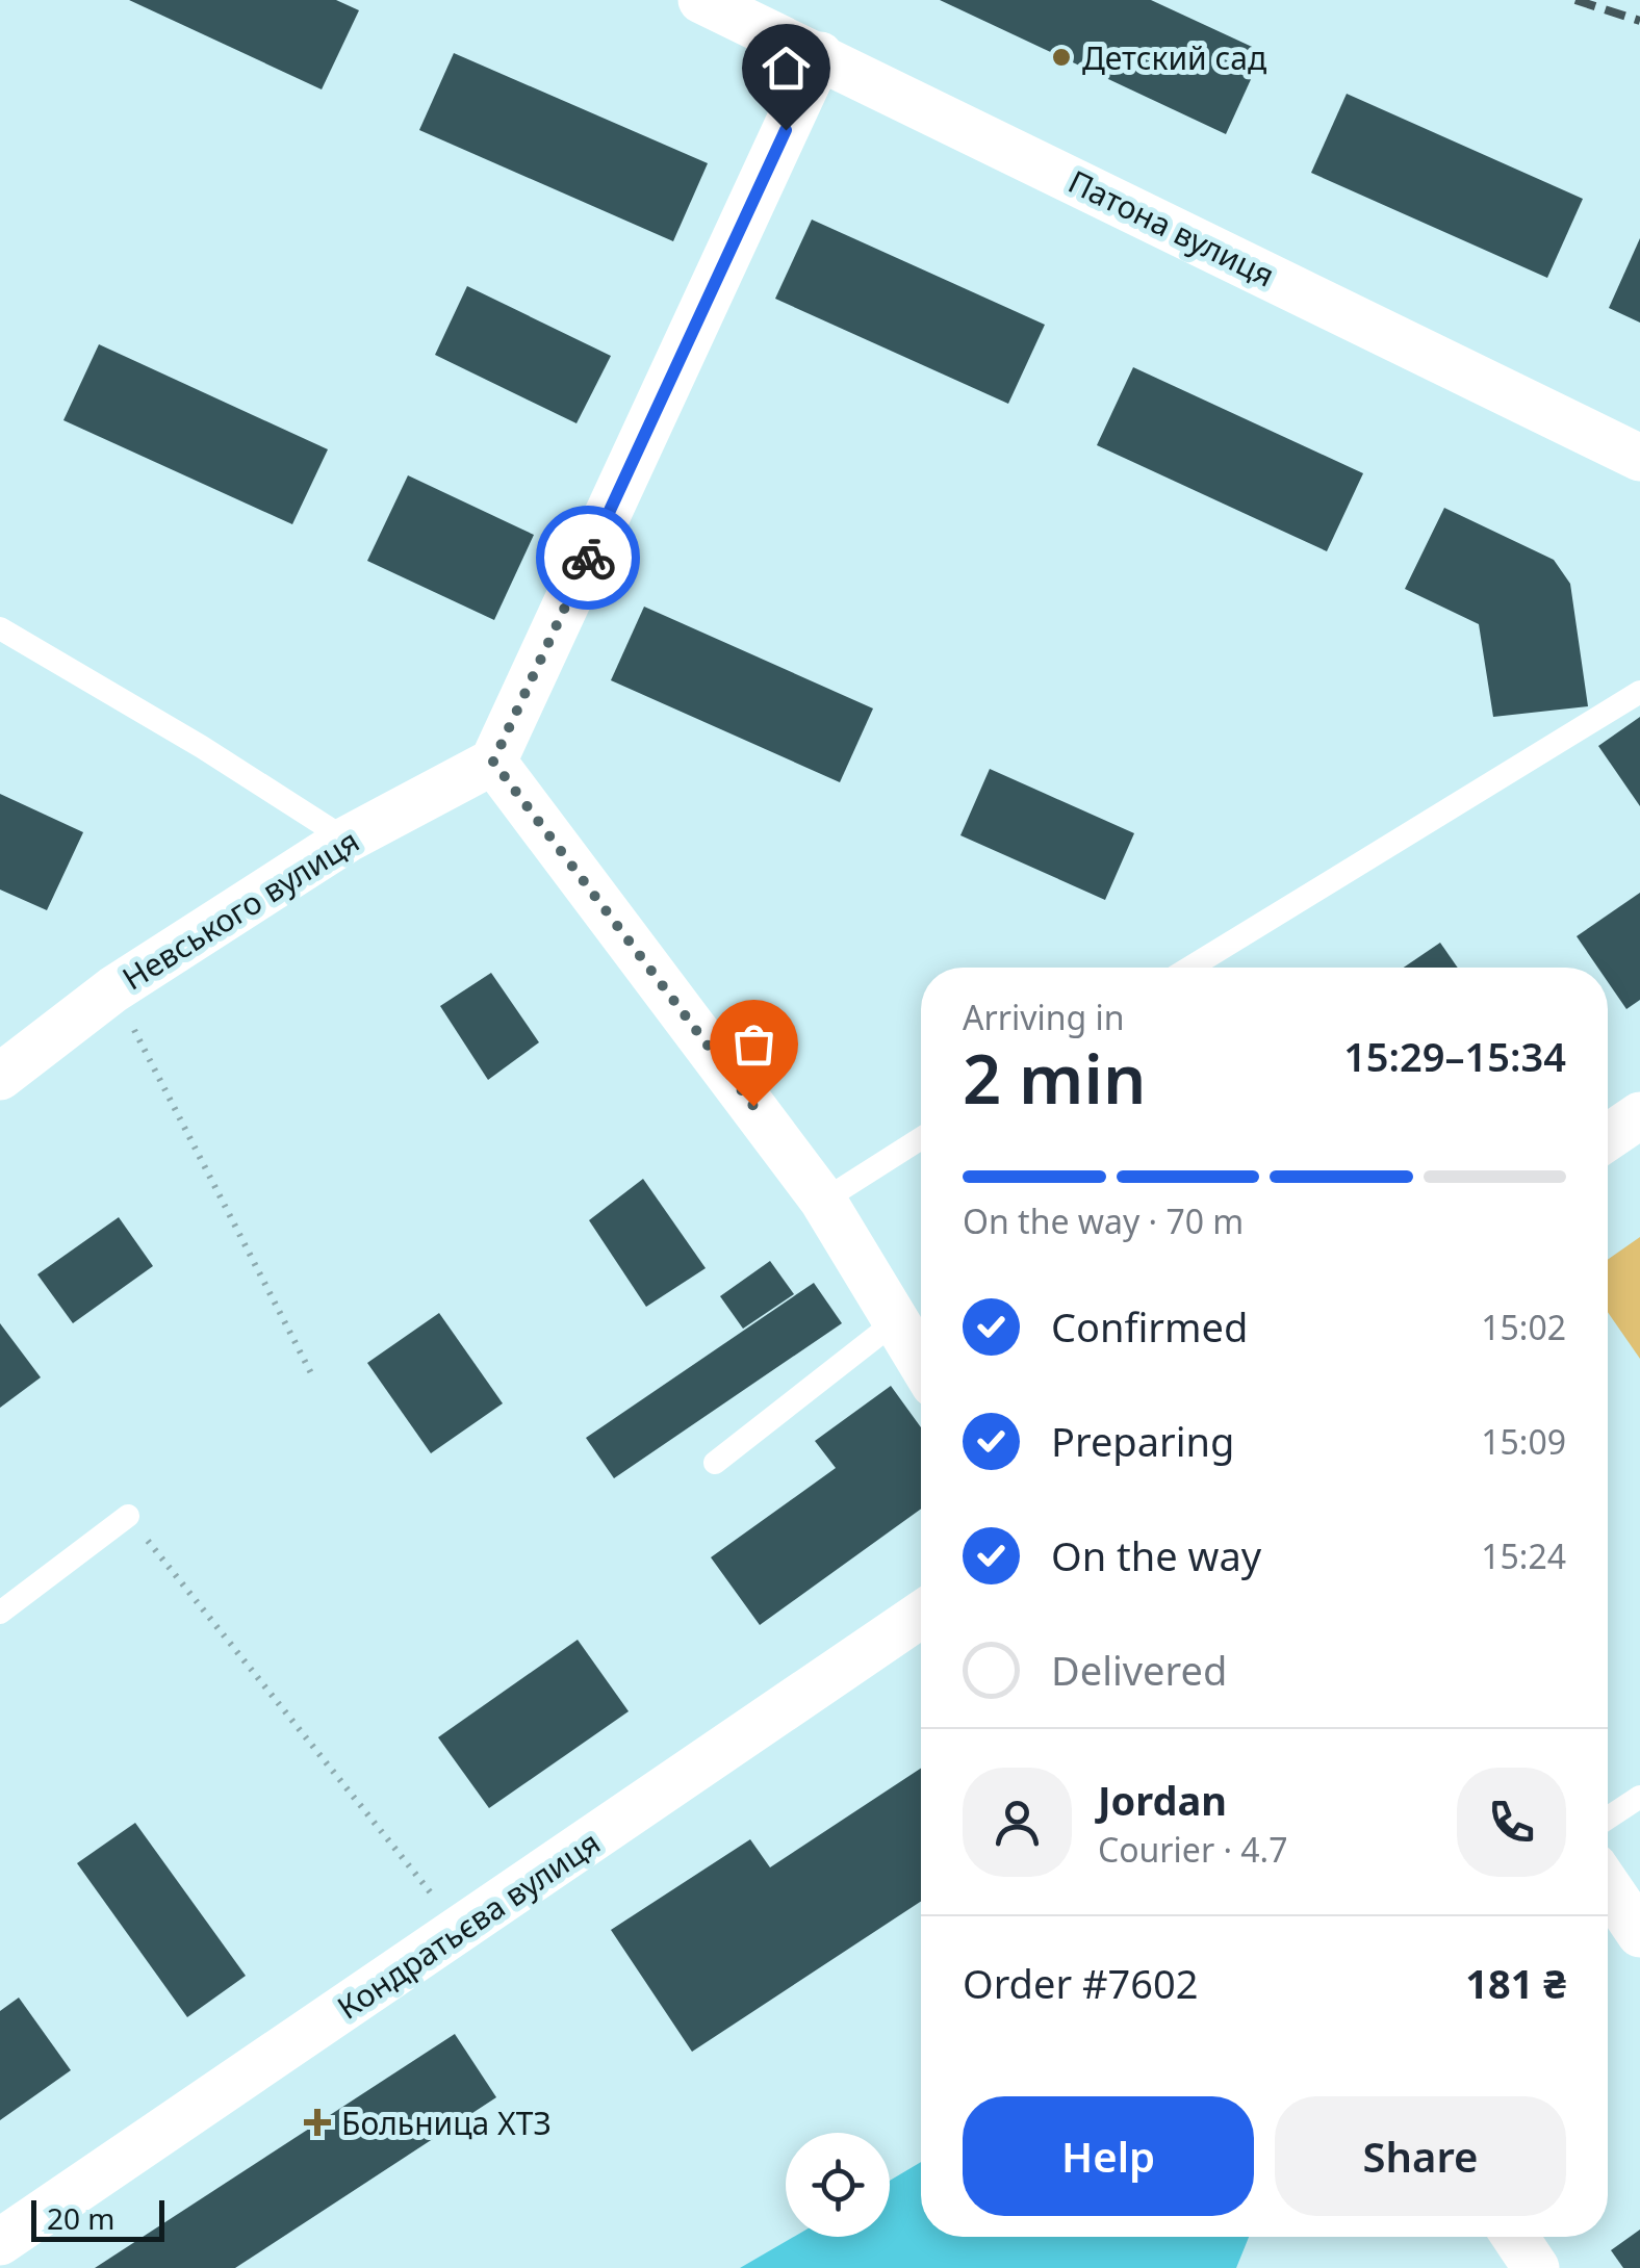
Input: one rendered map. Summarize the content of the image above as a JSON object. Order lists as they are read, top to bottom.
{
  "streets": {
    "street": ["Патона вулиця", "Невського вулиця", "Кондратьєва вулиця"]
  },
  "places": {
    "other": ["Детский сад"],
    "health": ["Больница ХТЗ"]
  },
  "scale_bar": "20 m",
  "page": {
    "heading": ["2 min", "Arriving in", "15:29–15:34"],
    "panel": [
      "Jordan",
      "Courier · 4.7",
      "Order #7602",
      "181 ₴"
    ],
    "bar": "On the way · 70 m",
    "list": [
      ["Confirmed", "15:02"],
      ["Preparing", "15:09"],
      ["On the way", "15:24"],
      "Delivered"
    ],
    "buttons": ["Help", "Share"],
    "scale": "20 m"
  }
}
